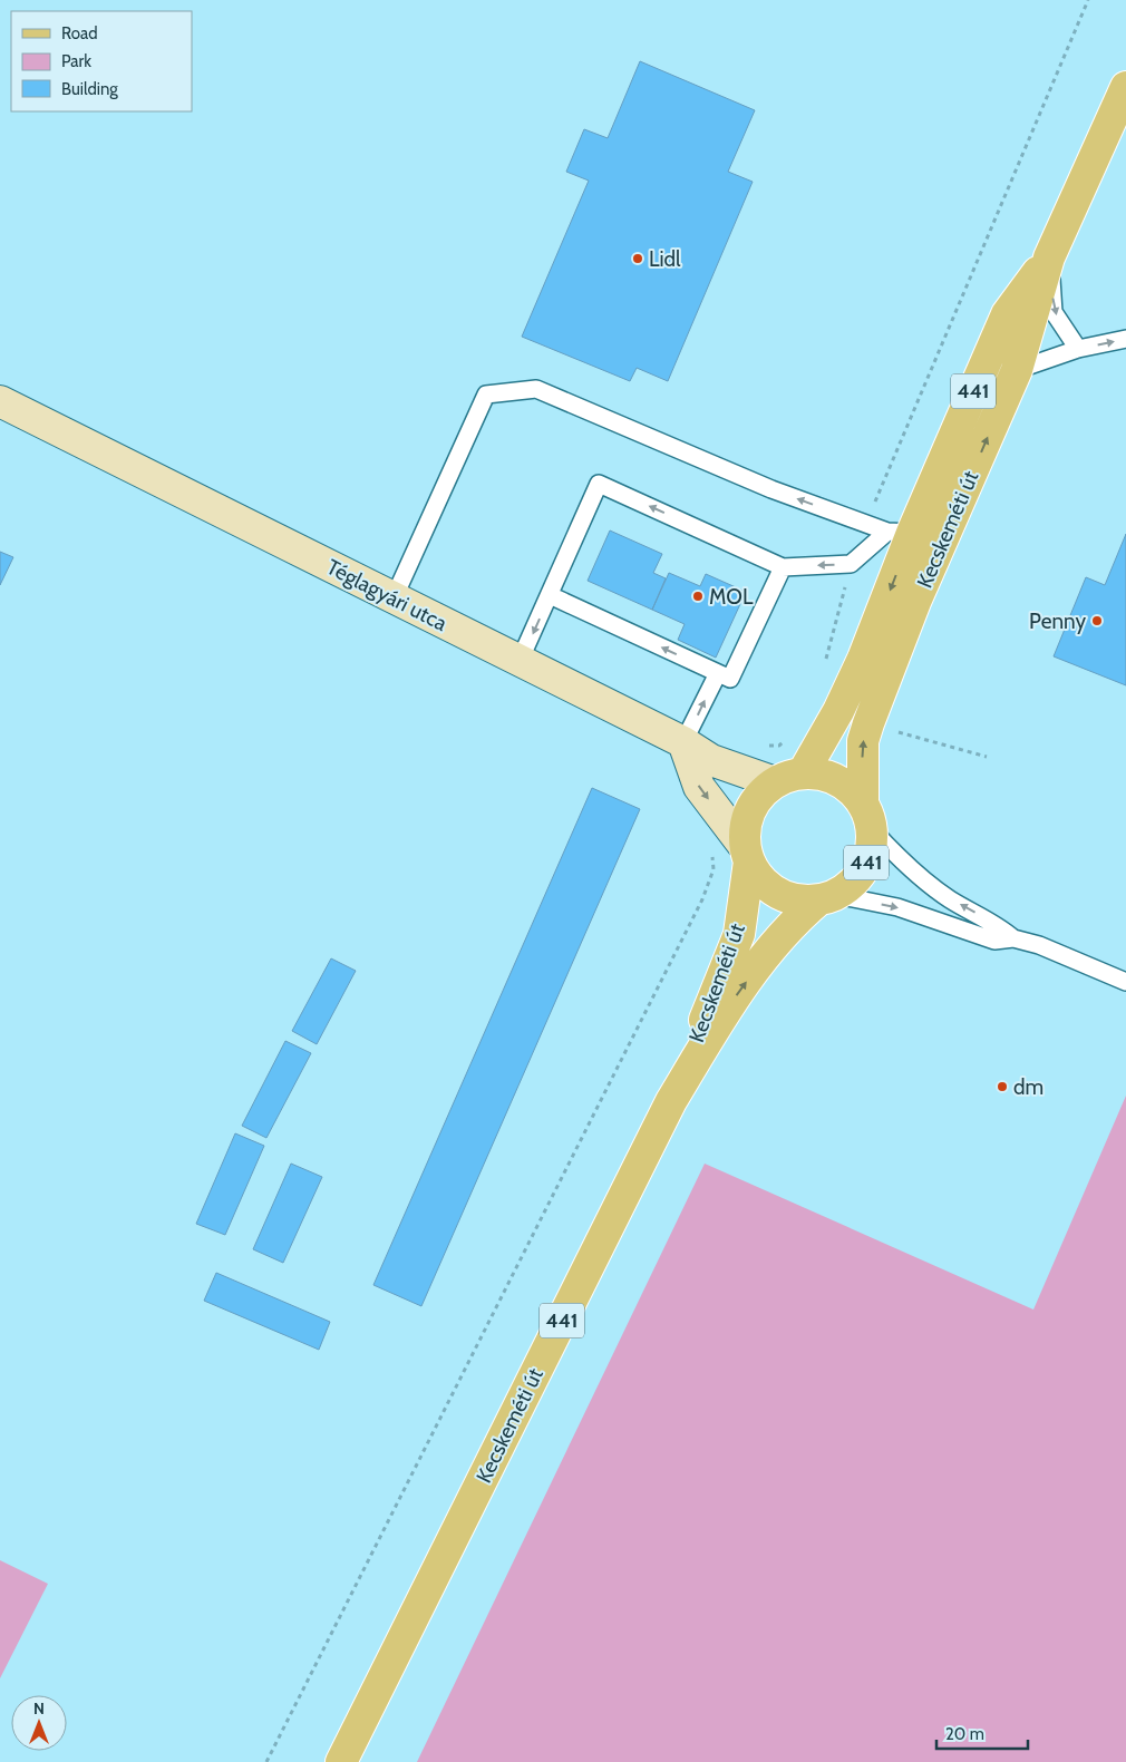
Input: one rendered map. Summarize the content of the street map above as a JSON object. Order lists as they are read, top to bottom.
{
  "streets": {
    "main road": ["441", "Kecskeméti út"],
    "street": ["Téglagyári utca"]
  },
  "crossings": [
    ["441", "Kecskeméti út"],
    ["441", "Téglagyári utca"],
    ["Kecskeméti út", "Téglagyári utca"]
  ],
  "places": [
    "Lidl",
    "MOL",
    "Penny",
    "dm"
  ],
  "legend": ["Road", "Park", "Building"],
  "scale_bar": "20 m",
  "north": "top"
}
